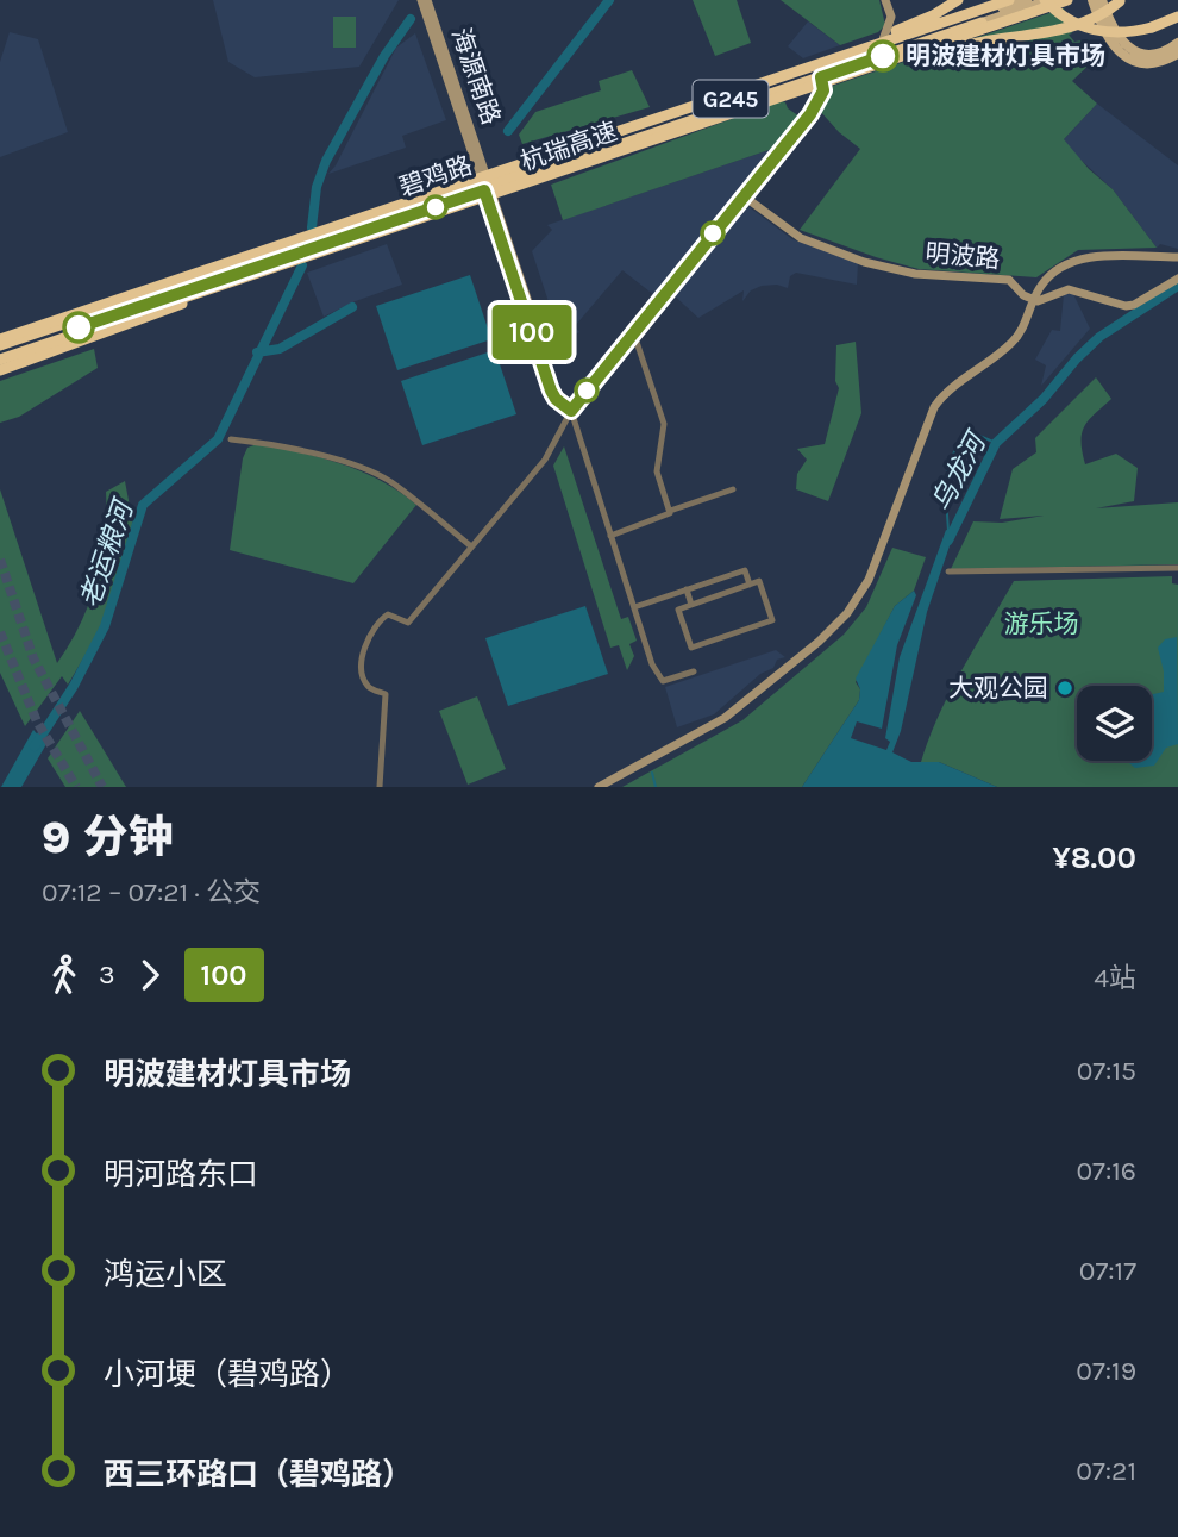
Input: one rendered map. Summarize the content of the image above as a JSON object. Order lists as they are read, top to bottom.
{
  "streets": {
    "highway": ["G245", "杭瑞高速", "碧鸡路"],
    "street": ["海源南路", "明波路"]
  },
  "crossings": [
    ["海源南路", "碧鸡路"],
    ["杭瑞高速", "碧鸡路"]
  ],
  "water": ["乌龙河", "老运粮河"],
  "parks": ["游乐场"],
  "places": ["明波建材灯具市场", "大观公园"],
  "lines": ["bus line 100"],
  "page": {
    "on_map": "100",
    "heading": ["9 分钟", "07:12 – 07:21 · 公交", "¥8.00"],
    "legs": ["3", "100", "4站"],
    "list": [
      {
        "name": "明波建材灯具市场",
        "value": "07:15"
      },
      {
        "name": "明河路东口",
        "value": "07:16"
      },
      {
        "name": "鸿运小区",
        "value": "07:17"
      },
      {
        "name": "小河埂（碧鸡路）",
        "value": "07:19"
      },
      {
        "name": "西三环路口（碧鸡路）",
        "value": "07:21"
      }
    ]
  }
}
